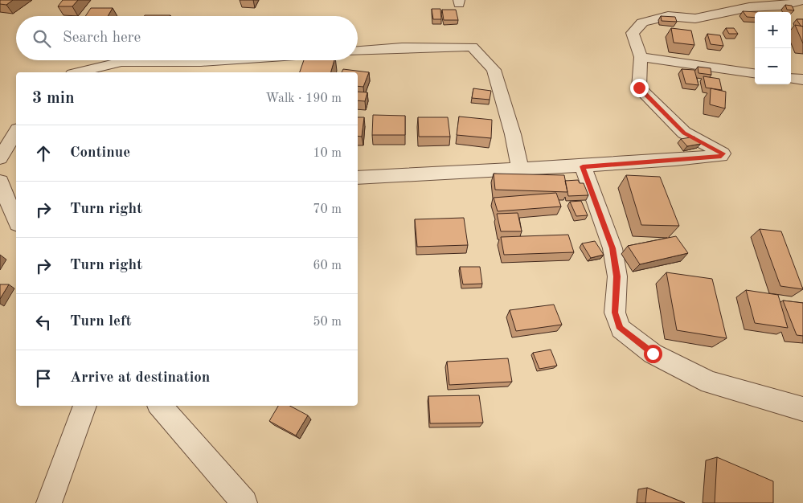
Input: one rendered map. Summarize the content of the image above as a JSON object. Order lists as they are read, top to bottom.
{
  "page": {
    "map_buttons": ["+", "−"],
    "search": "Search here",
    "heading": ["3 min", "Walk · 190 m"],
    "list": [
      ["Continue", "10 m"],
      ["Turn right", "70 m"],
      ["Turn right", "60 m"],
      ["Turn left", "50 m"],
      "Arrive at destination"
    ]
  }
}
